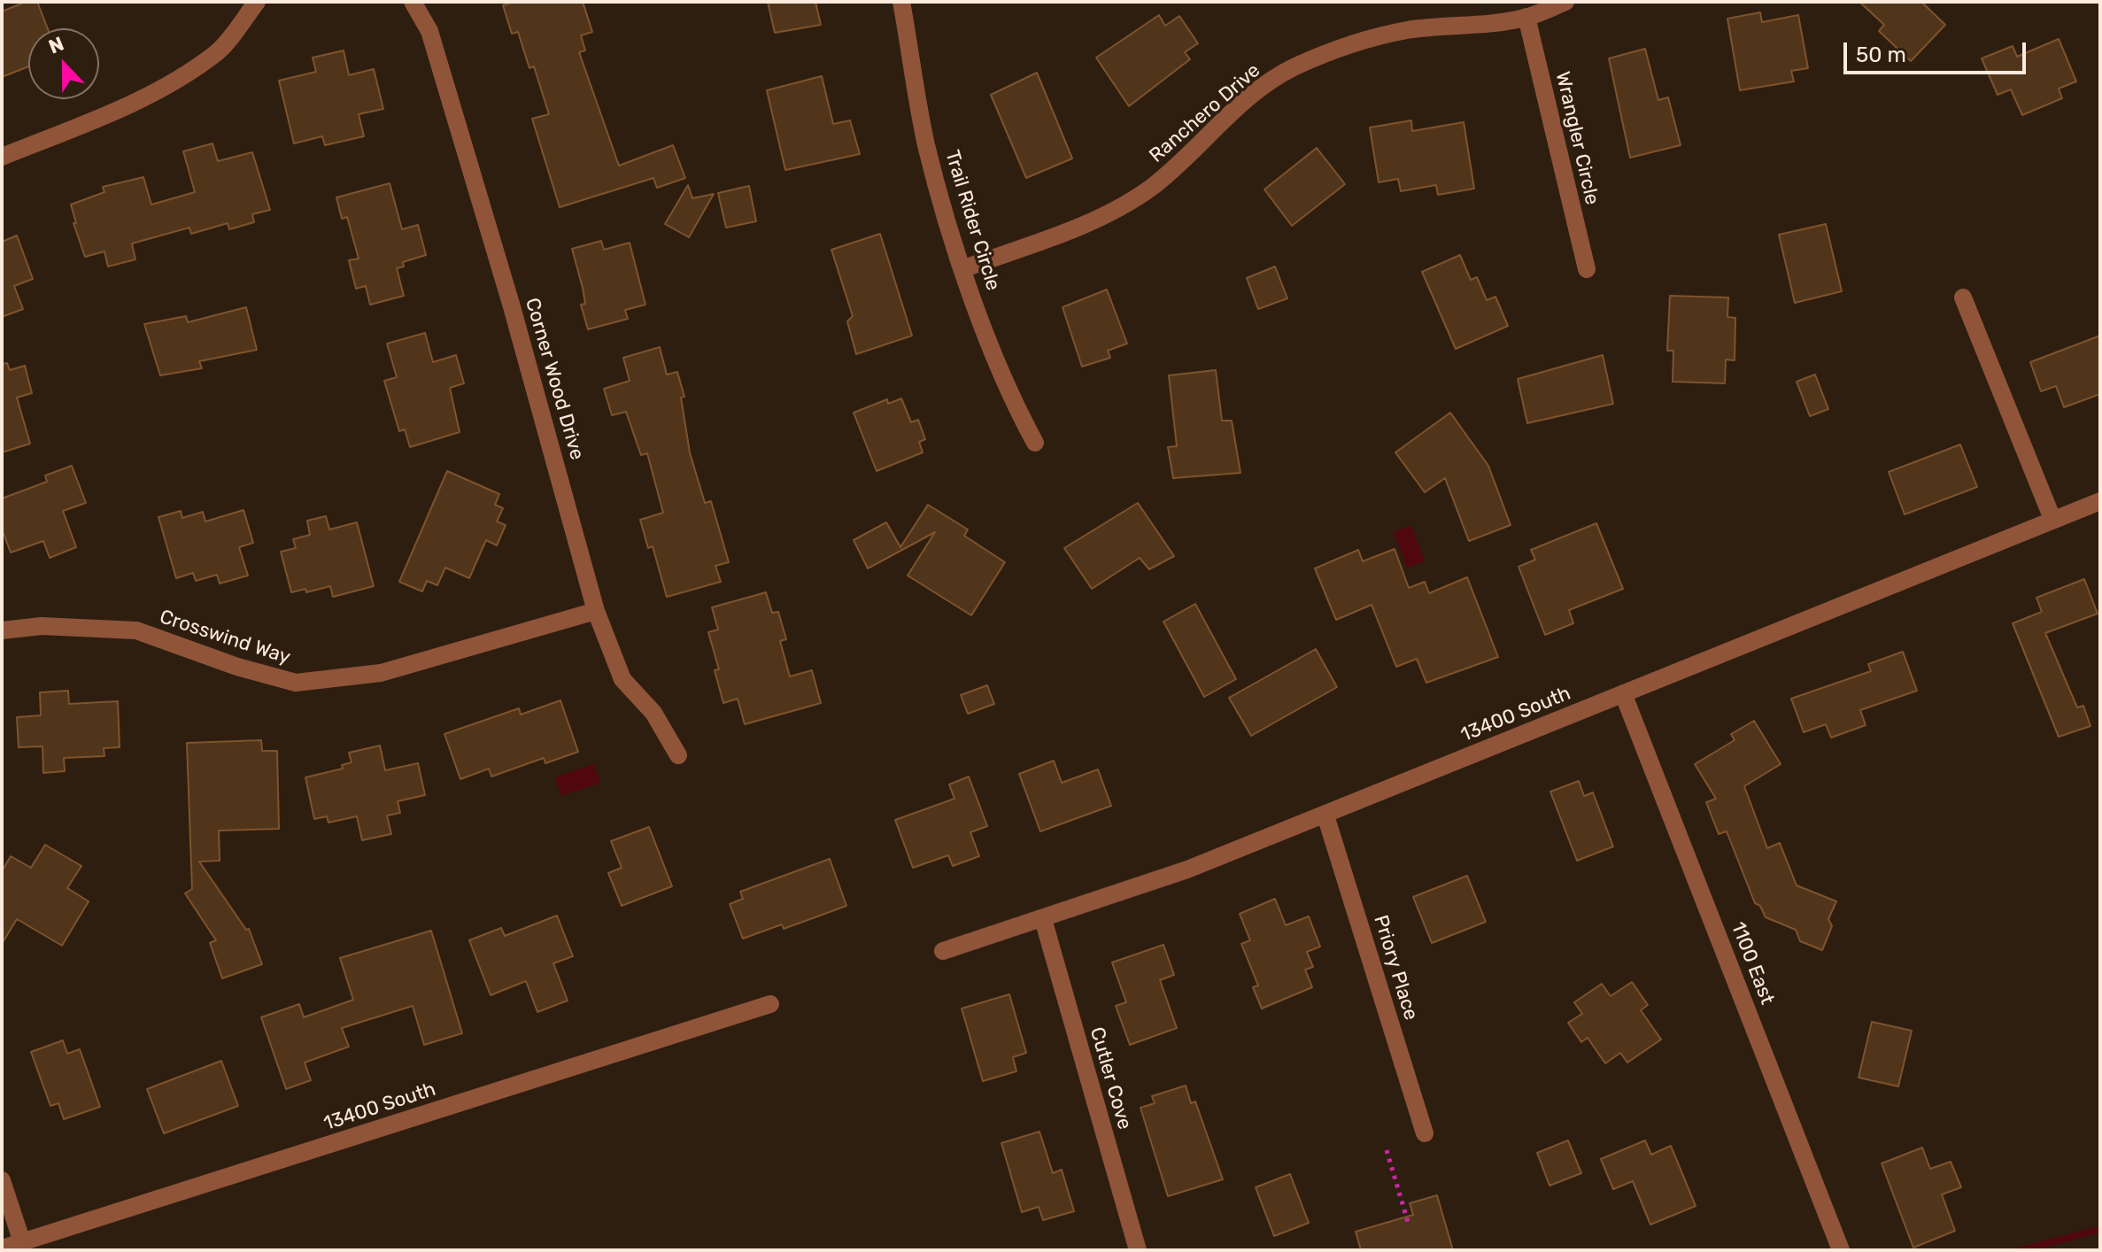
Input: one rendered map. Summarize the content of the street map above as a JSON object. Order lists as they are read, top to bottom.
{
  "streets": {
    "street": [
      "Ranchero Drive",
      "Wrangler Circle",
      "Trail Rider Circle",
      "Corner Wood Drive",
      "Crosswind Way",
      "13400 South",
      "1100 East",
      "Priory Place",
      "Cutler Cove"
    ]
  },
  "crossings": [
    ["Ranchero Drive", "Wrangler Circle"],
    ["Ranchero Drive", "Trail Rider Circle"],
    ["Corner Wood Drive", "Crosswind Way"],
    ["13400 South", "1100 East"],
    ["13400 South", "Priory Place"],
    ["13400 South", "Cutler Cove"]
  ],
  "scale_bar": "50 m",
  "north": "top"
}
